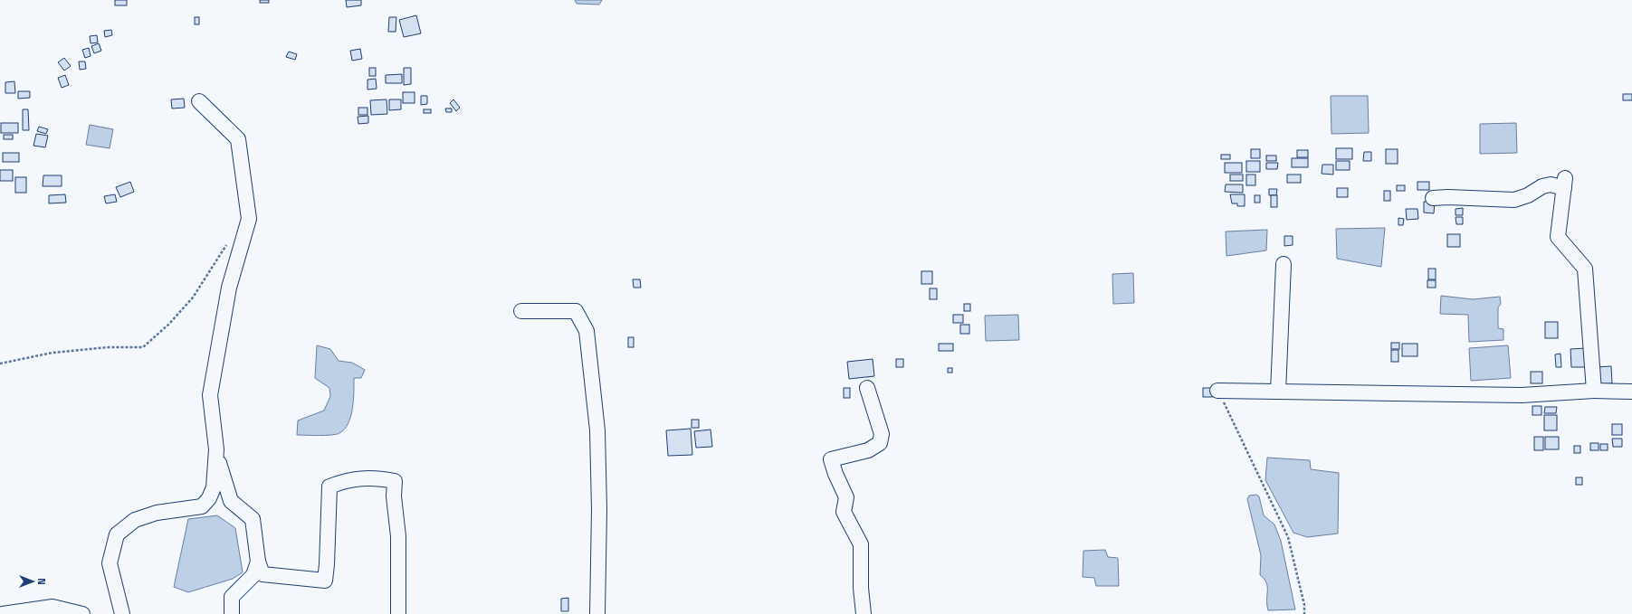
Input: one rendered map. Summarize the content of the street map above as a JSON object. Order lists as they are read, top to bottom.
{
  "north": "right"
}
